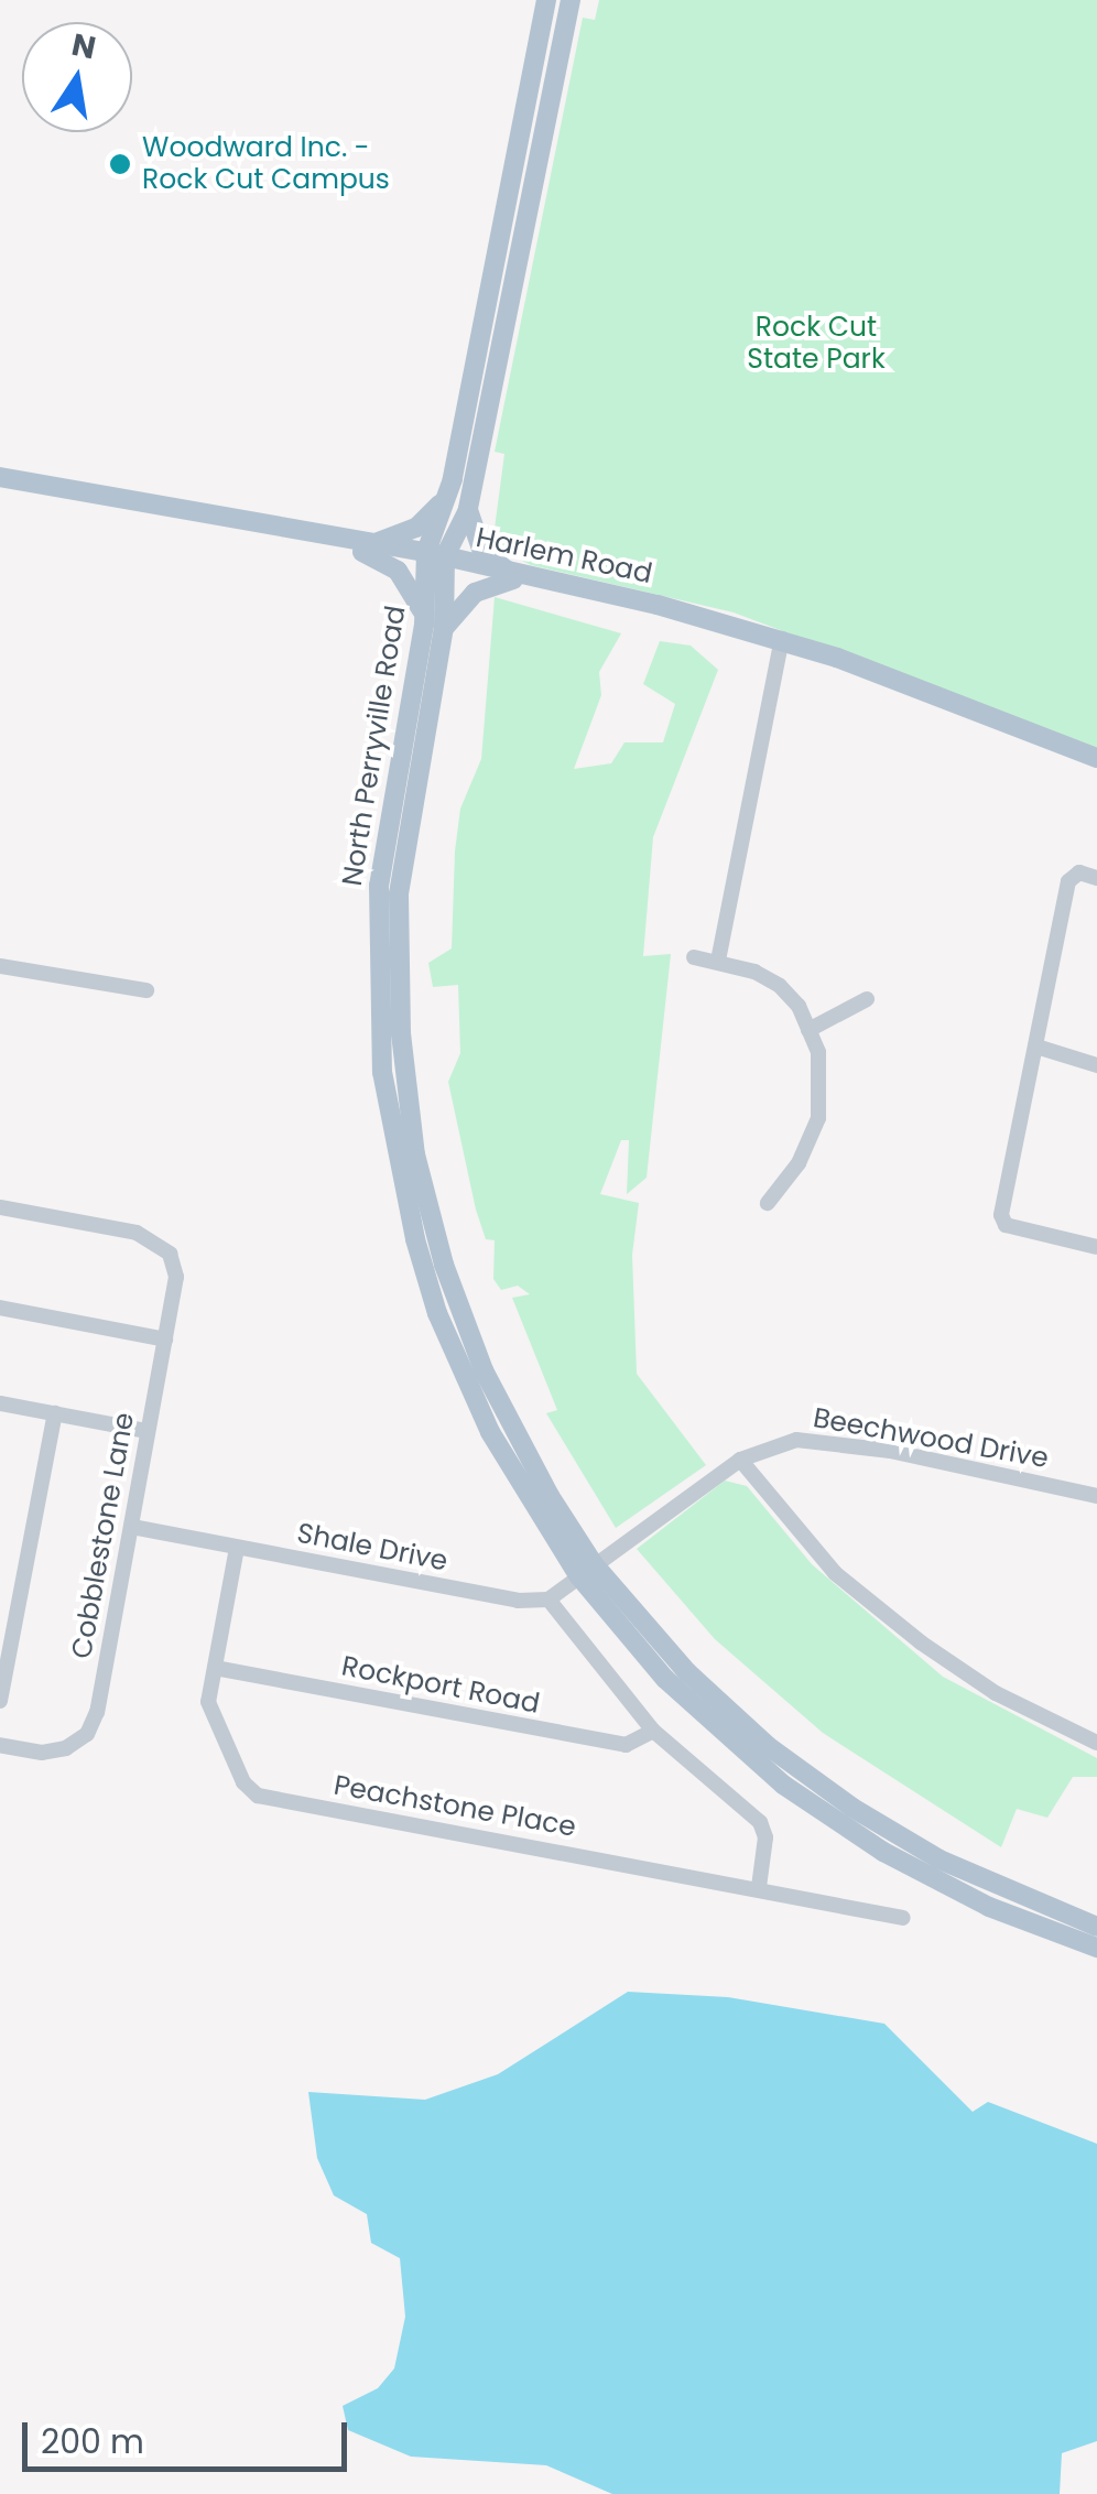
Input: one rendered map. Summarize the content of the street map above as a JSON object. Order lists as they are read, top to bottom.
{
  "streets": {
    "main road": ["Harlem Road", "North Perryville Road"],
    "street": [
      "Beechwood Drive",
      "Cobblestone Lane",
      "Shale Drive",
      "Rockport Road",
      "Peachstone Place"
    ]
  },
  "crossings": [
    ["Harlem Road", "North Perryville Road"],
    ["North Perryville Road", "Beechwood Drive"],
    ["Cobblestone Lane", "Shale Drive"],
    ["Shale Drive", "Peachstone Place"],
    ["Rockport Road", "Peachstone Place"]
  ],
  "parks": ["Rock Cut State Park"],
  "places": ["Woodward Inc. - Rock Cut Campus"],
  "scale_bar": "200 m",
  "north": "top"
}
